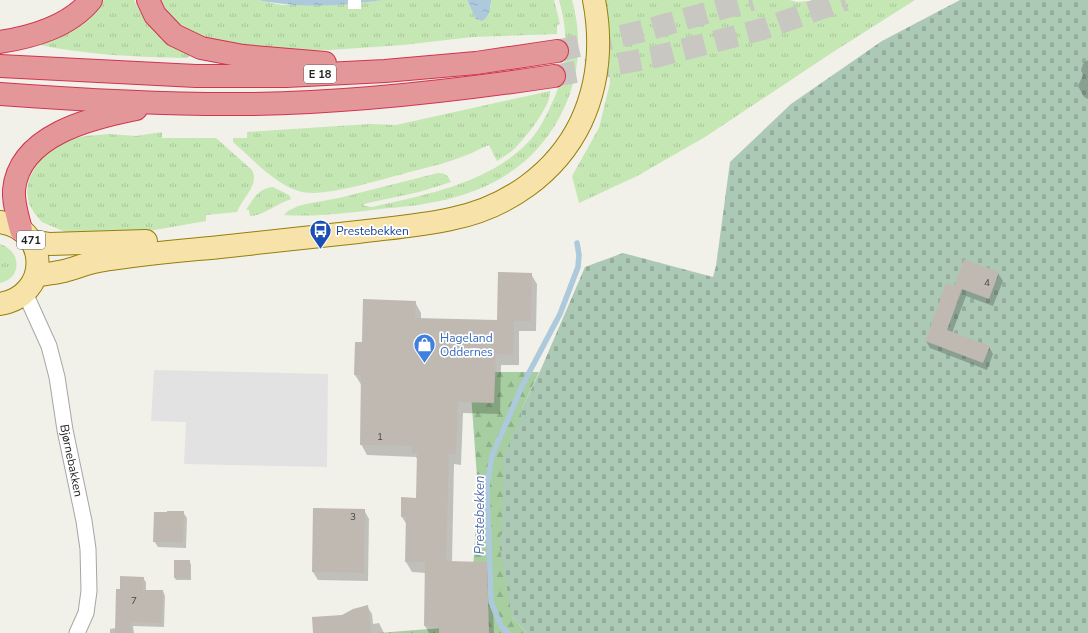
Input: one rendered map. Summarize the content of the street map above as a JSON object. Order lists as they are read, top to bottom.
{
  "streets": {
    "highway": ["E 18"],
    "main road": ["471"],
    "street": ["Bjørnebakken"]
  },
  "crossings": [
    ["E 18", "471"],
    ["471", "Bjørnebakken"]
  ],
  "water": ["Prestebekken"],
  "places": {
    "bus stop": ["Prestebekken"],
    "shop": ["Hageland Oddernes"]
  },
  "house_numbers": [
    "4",
    "1",
    "3",
    "7"
  ]
}
